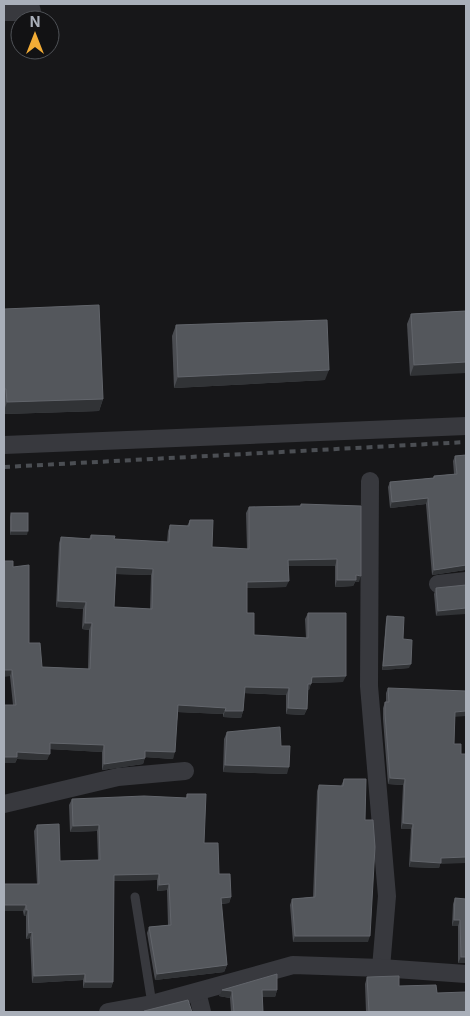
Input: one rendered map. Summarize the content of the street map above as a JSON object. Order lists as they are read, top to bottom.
{
  "north": "top"
}
